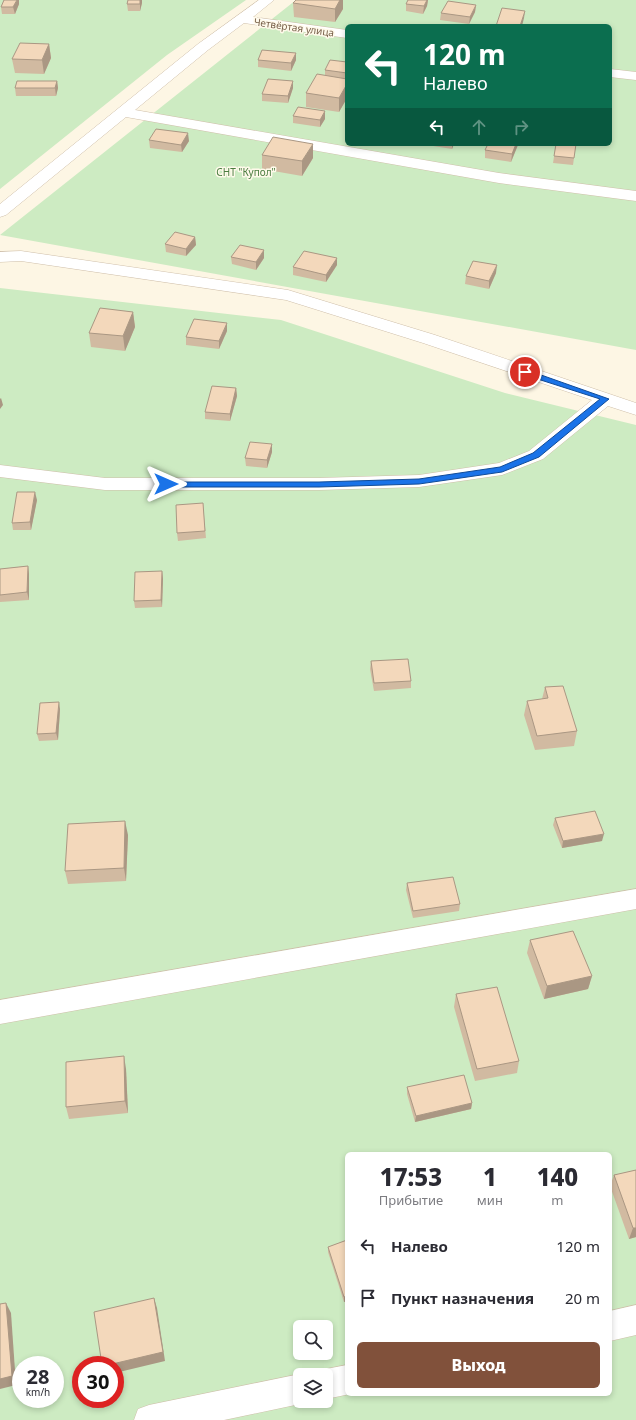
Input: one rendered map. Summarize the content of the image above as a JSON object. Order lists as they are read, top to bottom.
{
  "streets": {
    "street": ["Четвёртая улица"]
  },
  "parks": ["СНТ \"Купол\""],
  "page": {
    "turn": ["120 m", "Налево"],
    "eta": [
      "17:53",
      "Прибытие",
      "1",
      "мин",
      "140",
      "m"
    ],
    "list": [
      {
        "name": "Налево",
        "value": "120 m"
      },
      {
        "name": "Пункт назначения",
        "value": "20 m"
      }
    ],
    "buttons": "Выход",
    "speed": "28 km/h",
    "limit": "30"
  }
}
